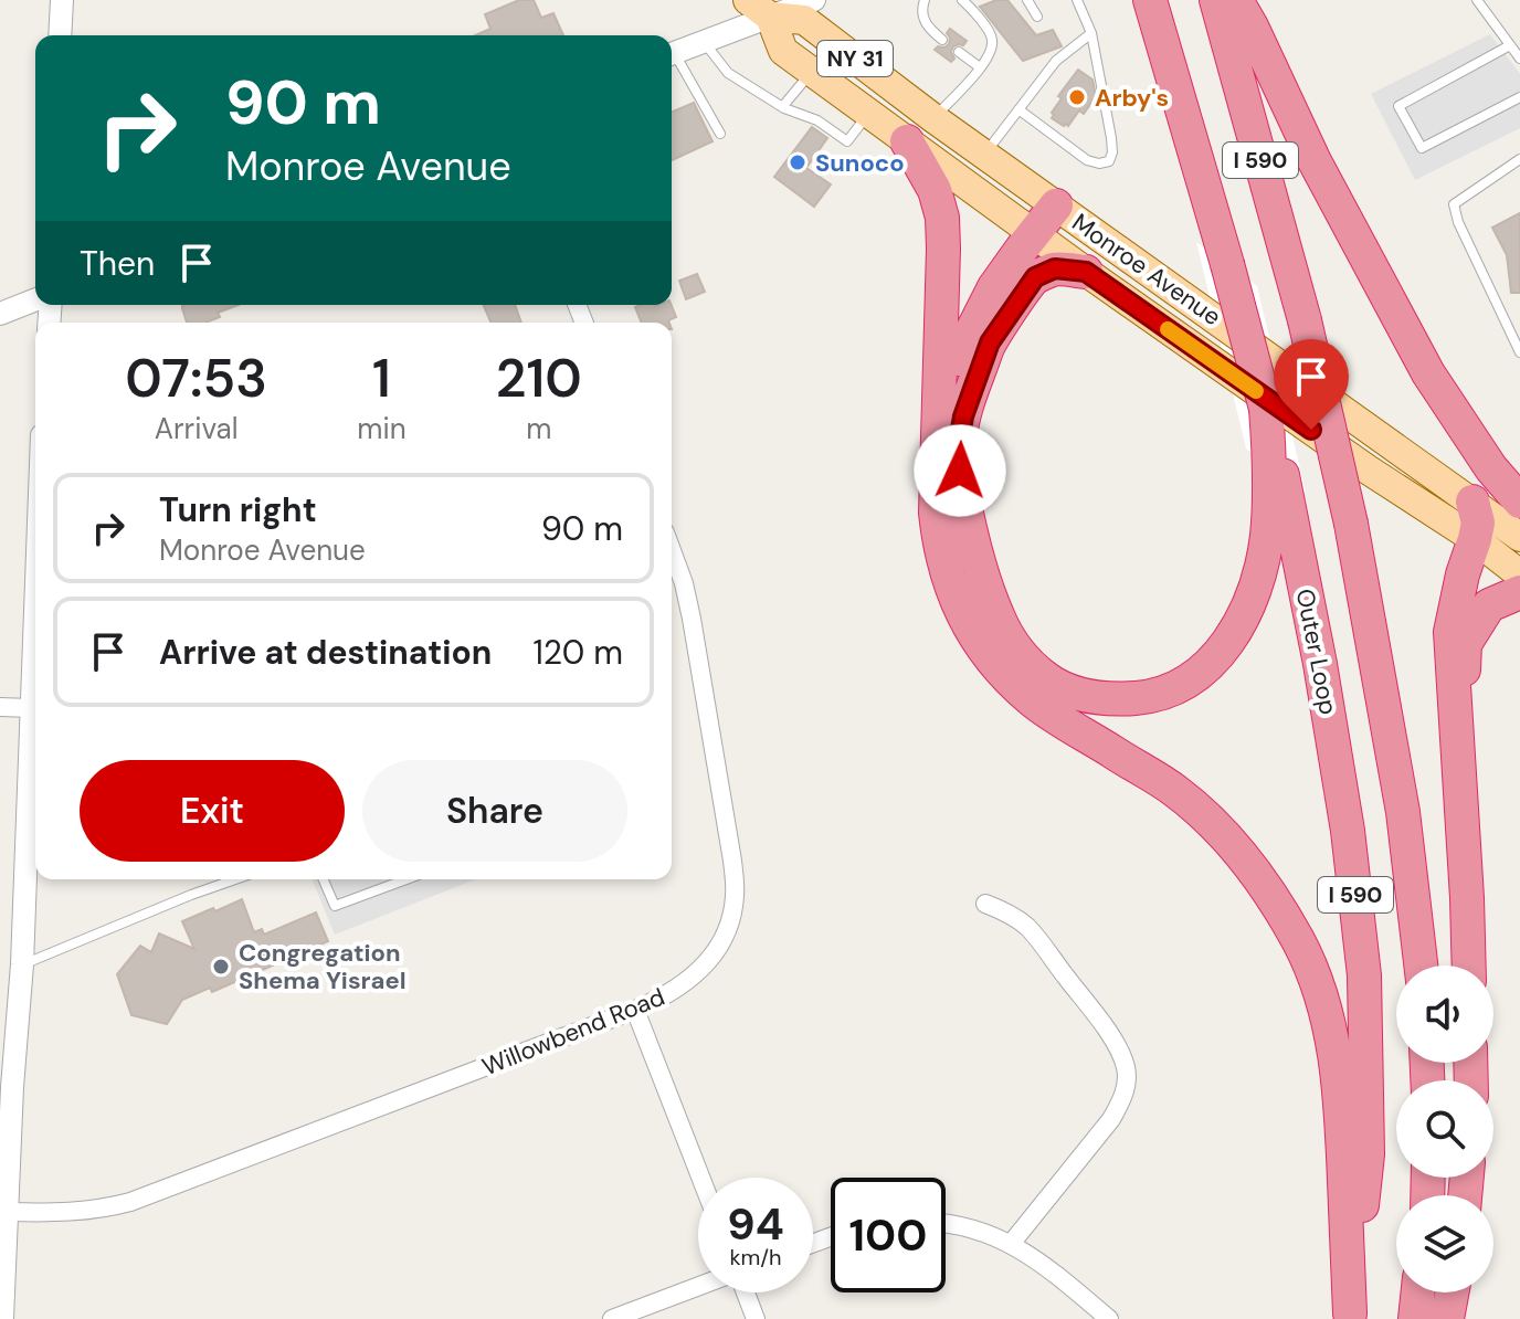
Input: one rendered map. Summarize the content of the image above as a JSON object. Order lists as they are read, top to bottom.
{
  "streets": {
    "highway": ["I 590", "Outer Loop"],
    "main road": ["NY 31", "Monroe Avenue"],
    "street": ["Willowbend Road"]
  },
  "crossings": [
    ["I 590", "Outer Loop"]
  ],
  "places": ["Arby's", "Sunoco", "Congregation Shema Yisrael"],
  "page": {
    "turn": ["90 m", "Monroe Avenue"],
    "then": "Then",
    "eta": [
      "07:53",
      "Arrival",
      "1",
      "min",
      "210",
      "m"
    ],
    "list": [
      {
        "name": "Turn right",
        "note": "Monroe Avenue",
        "value": "90 m"
      },
      {
        "name": "Arrive at destination",
        "value": "120 m"
      }
    ],
    "buttons": ["Exit", "Share"],
    "speed": "94 km/h",
    "limit": "100"
  }
}
